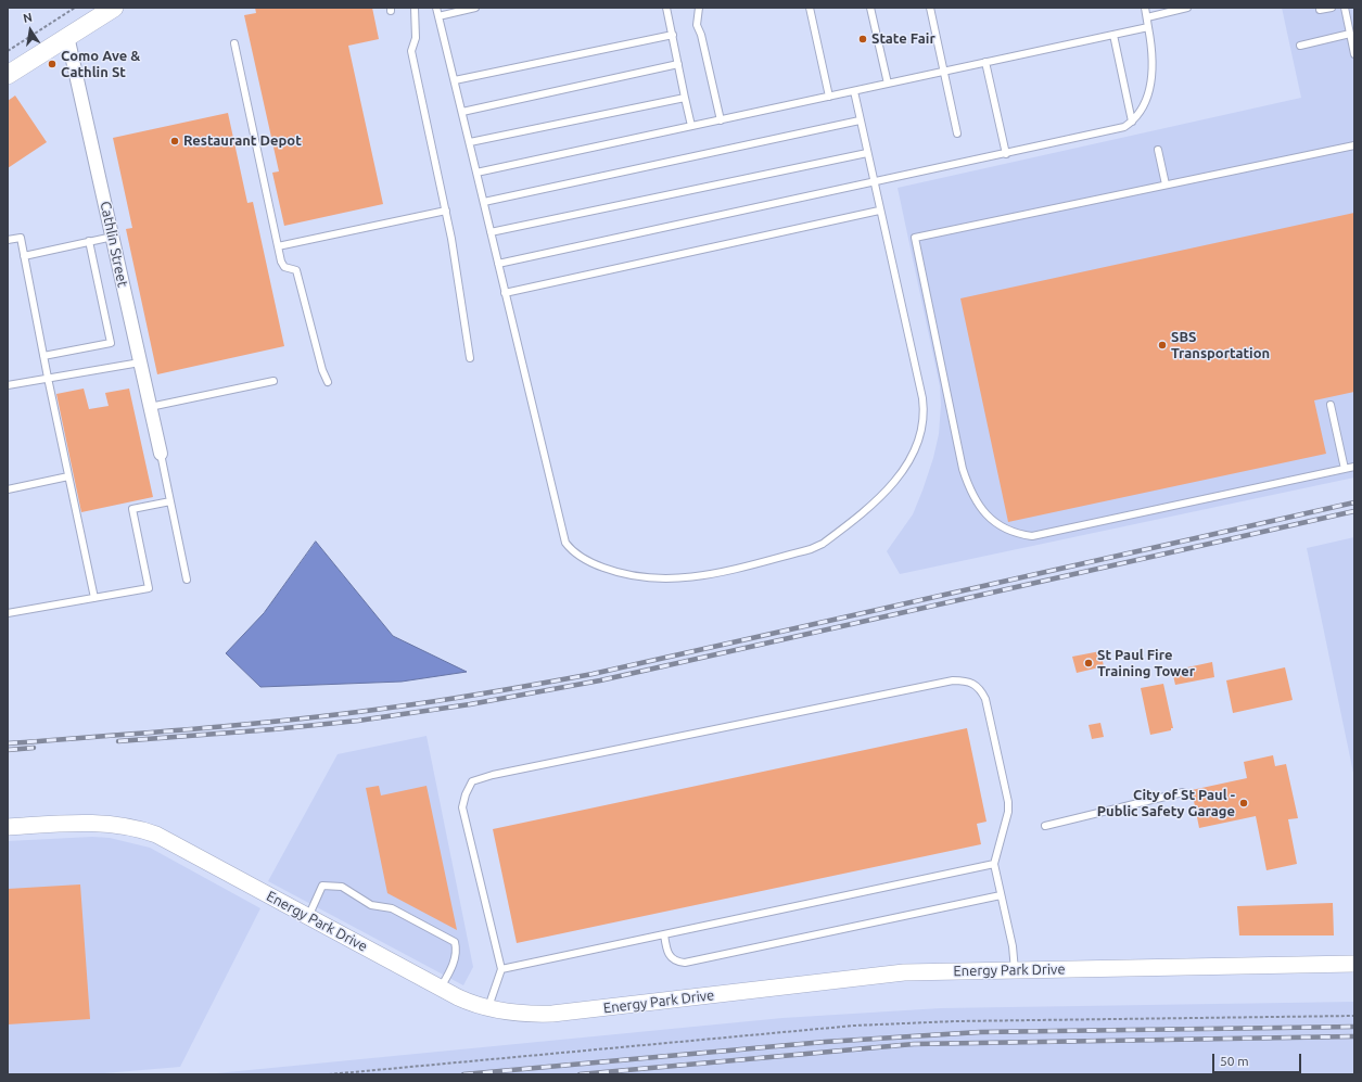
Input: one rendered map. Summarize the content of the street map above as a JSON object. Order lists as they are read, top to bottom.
{
  "streets": {
    "street": ["Cathlin Street", "Energy Park Drive"]
  },
  "places": [
    "State Fair",
    "Como Ave & Cathlin St",
    "Restaurant Depot",
    "SBS Transportation",
    "St Paul Fire Training Tower",
    "City of St Paul - Public Safety Garage"
  ],
  "scale_bar": "50 m",
  "north": "top"
}
